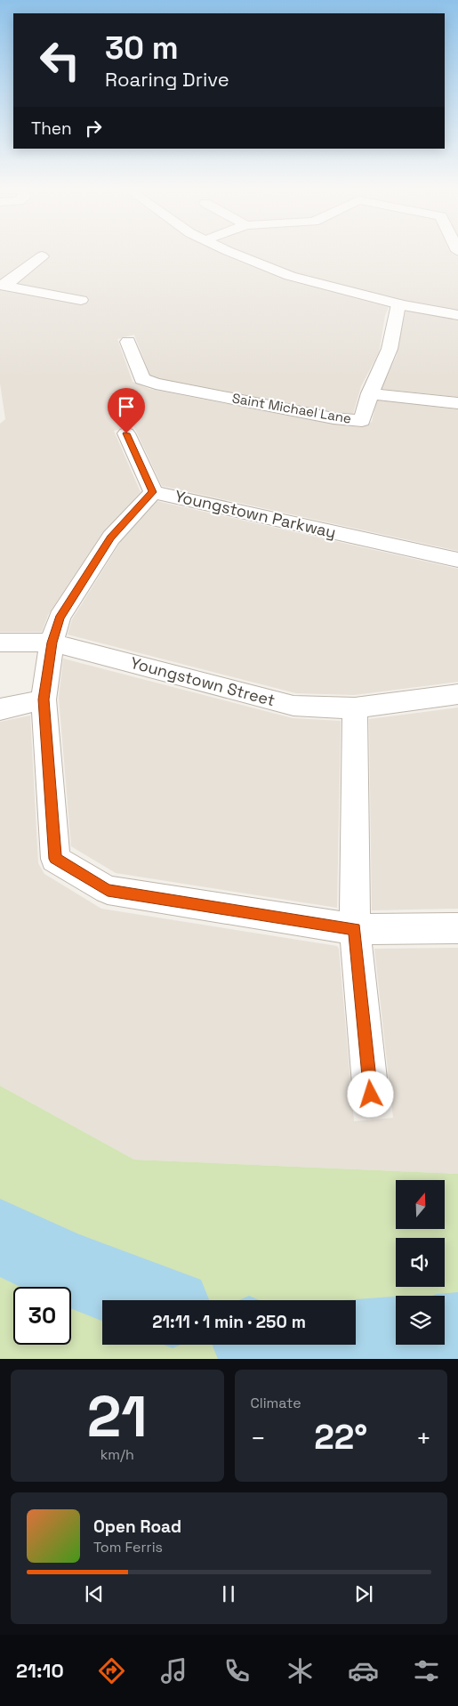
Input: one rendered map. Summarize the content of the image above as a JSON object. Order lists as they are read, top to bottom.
{
  "streets": {
    "street": ["Saint Michael Lane", "Youngstown Parkway", "Youngstown Street"]
  },
  "crossings": [
    ["Youngstown Parkway", "Youngstown Street"]
  ],
  "north": "top",
  "page": {
    "turn": ["30 m", "Roaring Drive"],
    "then": "Then",
    "limit": "30",
    "trip": "21:11 · 1 min · 250 m",
    "tile": [
      ["21", "km/h"],
      "Climate"
    ],
    "heat": ["−", "22°", "+"],
    "song": ["Open Road", "Tom Ferris"],
    "tabs": "21:10"
  }
}
